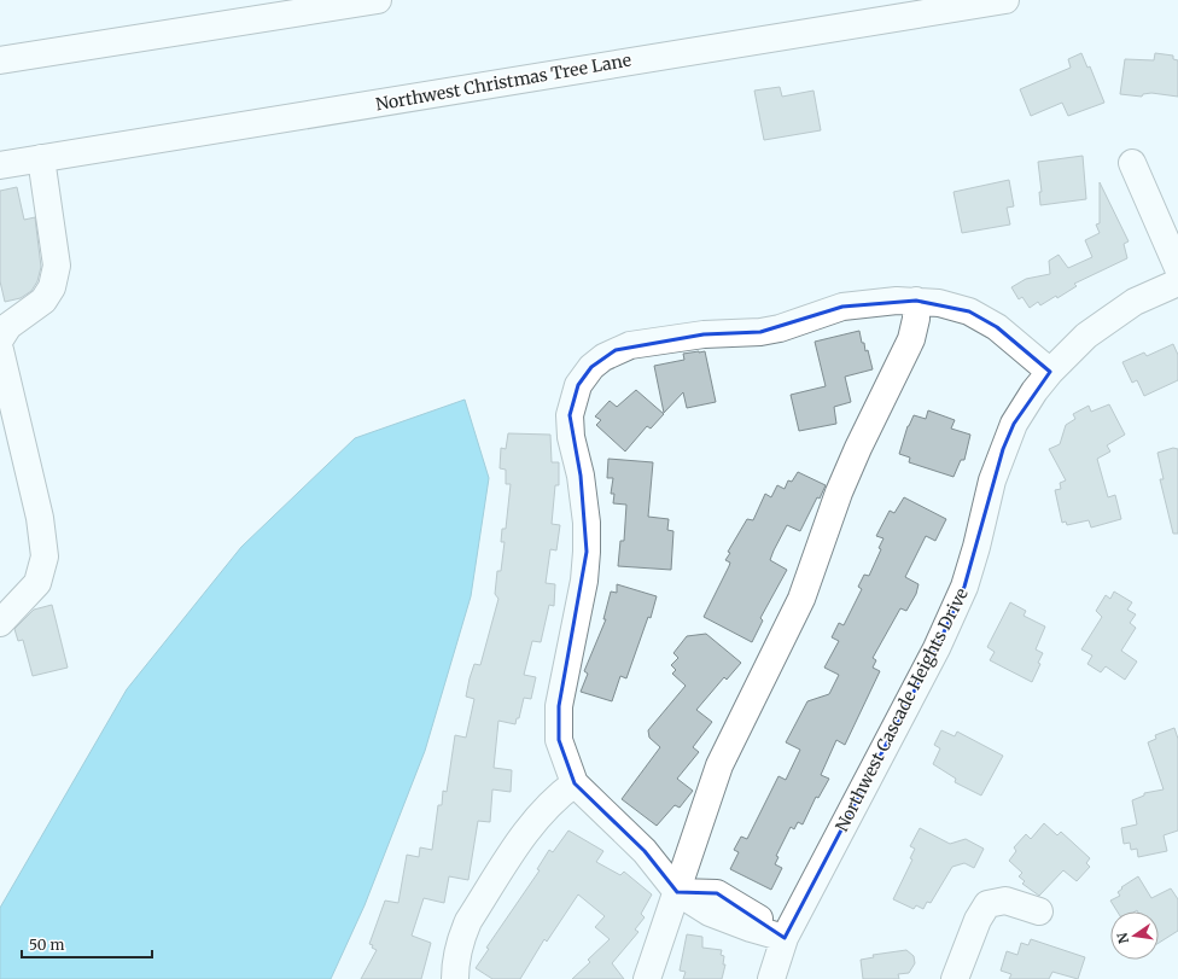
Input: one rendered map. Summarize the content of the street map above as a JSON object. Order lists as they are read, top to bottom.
{
  "streets": {
    "street": ["Northwest Christmas Tree Lane", "Northwest Cascade Heights Drive"]
  },
  "scale_bar": "50 m",
  "north": "left"
}
